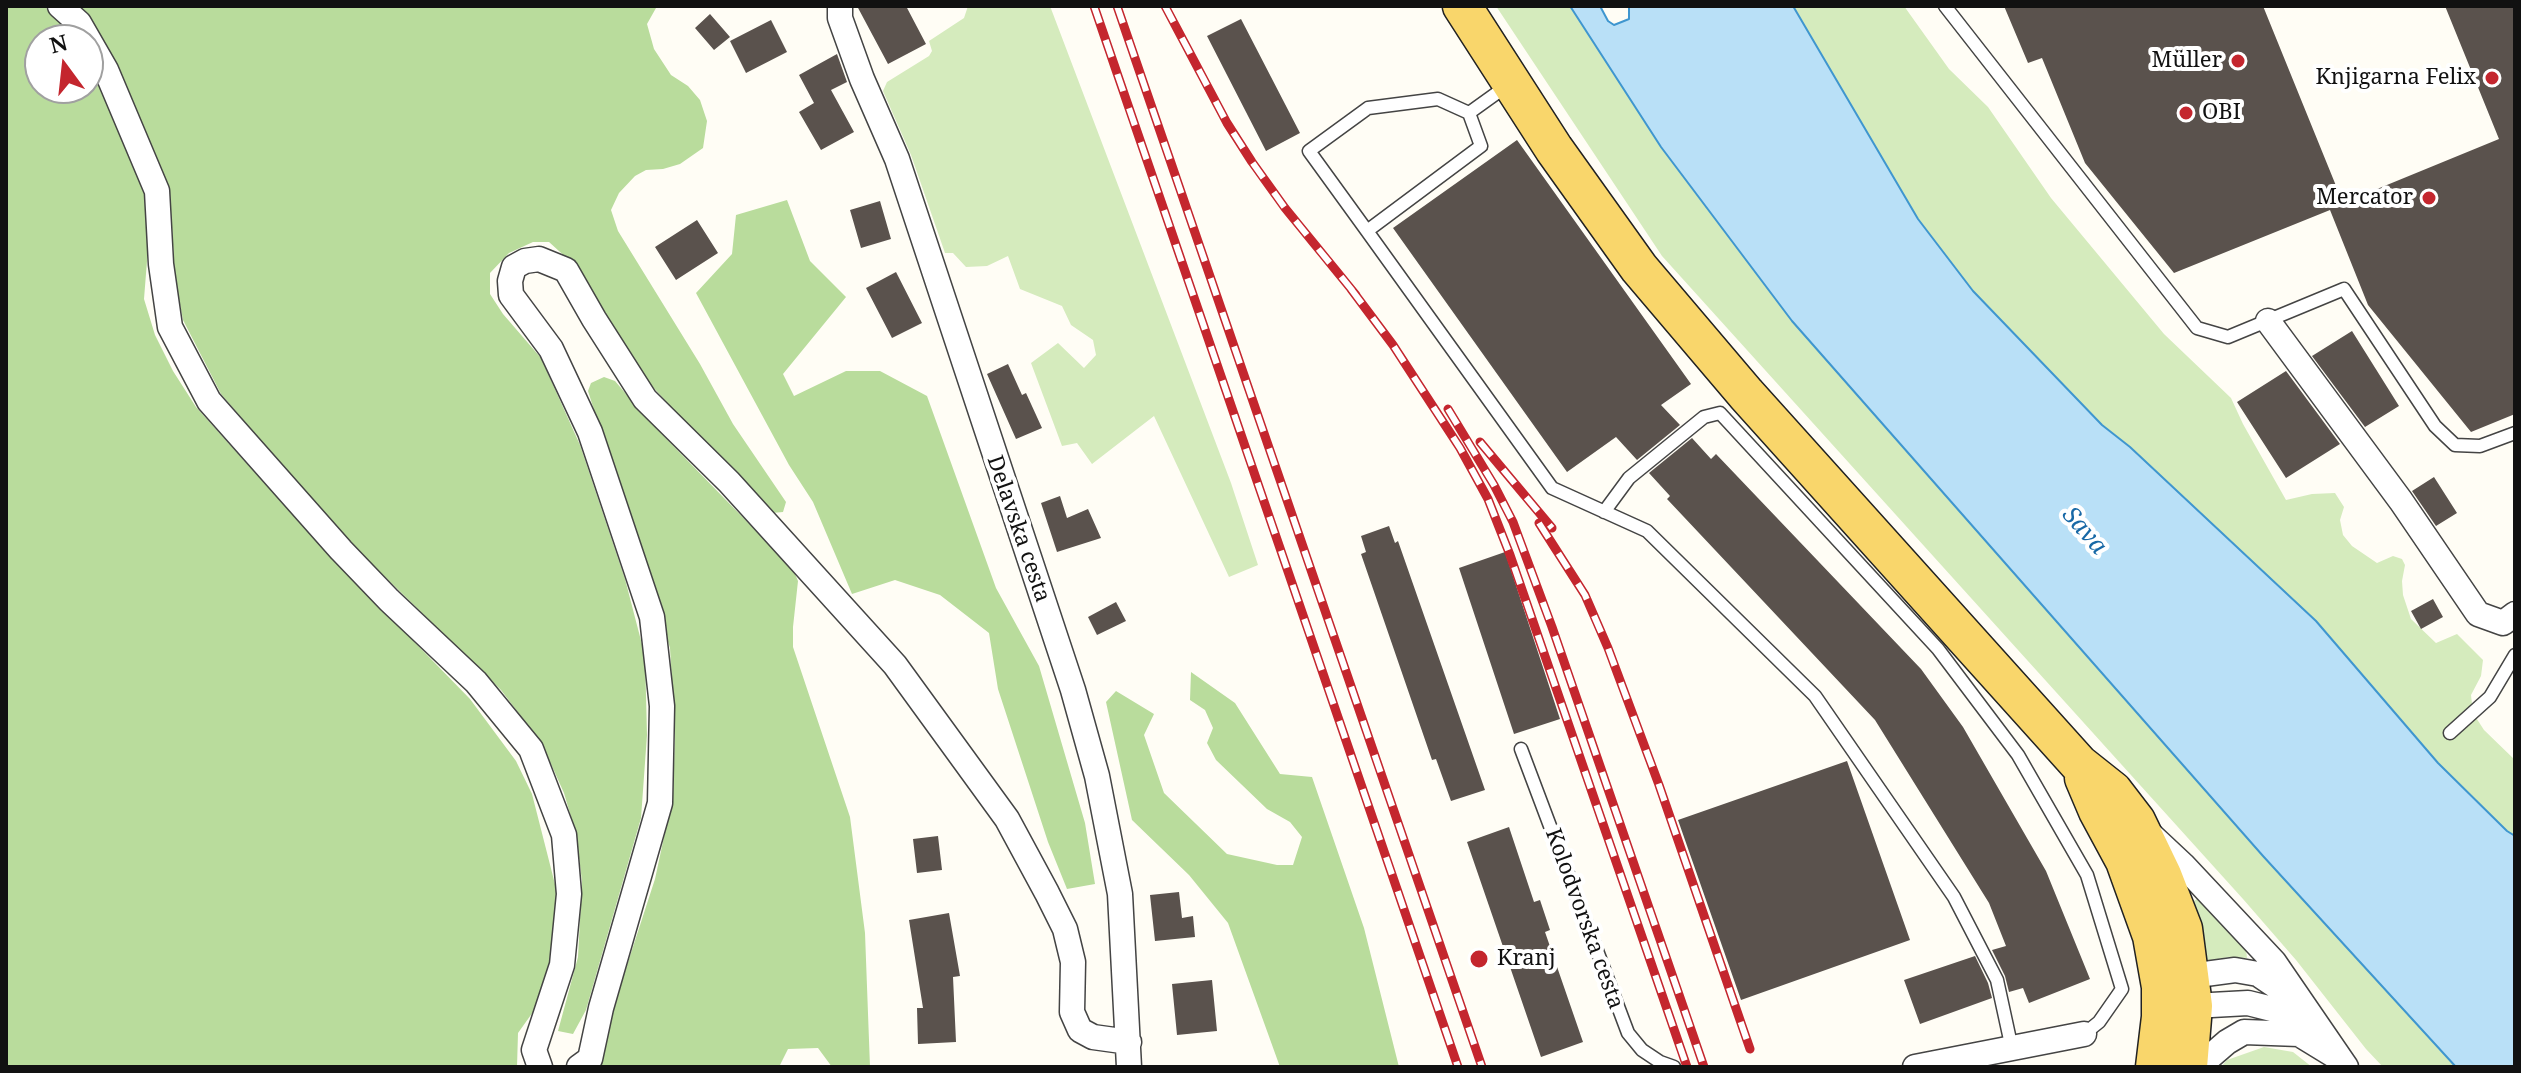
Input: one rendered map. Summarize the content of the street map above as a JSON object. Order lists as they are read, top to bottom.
{
  "streets": {
    "street": ["Delavska cesta"],
    "lane": ["Kolodvorska cesta"]
  },
  "water": ["Sava"],
  "places": [
    "Müller",
    "Knjigarna Felix",
    "OBI",
    "Mercator",
    "Kranj"
  ],
  "north": "top"
}
